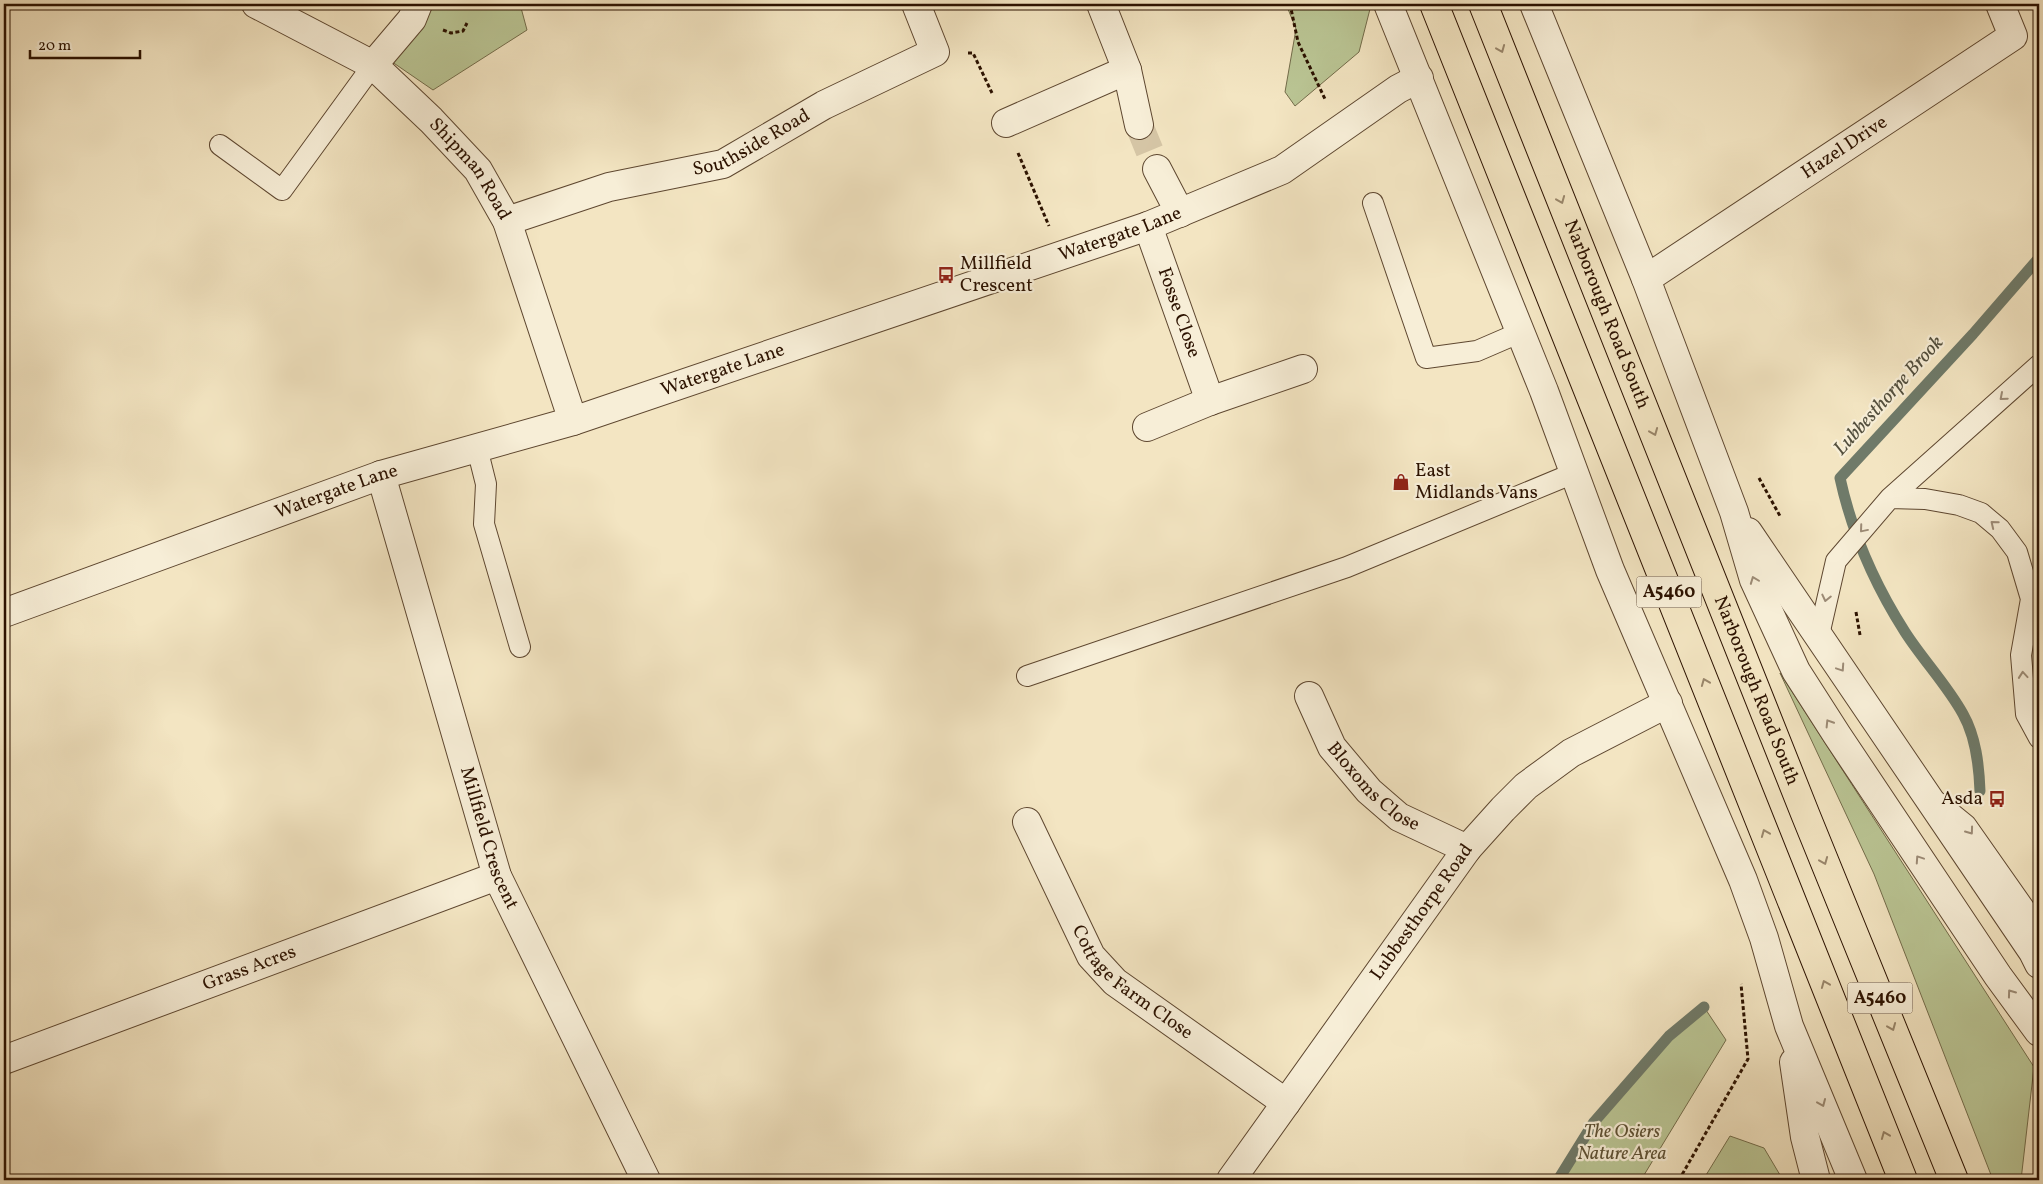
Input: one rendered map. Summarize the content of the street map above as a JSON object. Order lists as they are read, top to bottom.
{
  "streets": {
    "main road": ["Narborough Road South", "A5460"],
    "street": [
      "Southside Road",
      "Hazel Drive",
      "Shipman Road",
      "Watergate Lane",
      "Fosse Close",
      "Bloxoms Close",
      "Millfield Crescent",
      "Lubbesthorpe Road",
      "Grass Acres",
      "Cottage Farm Close"
    ]
  },
  "crossings": [
    ["Southside Road", "Shipman Road"],
    ["Hazel Drive", "Narborough Road South"],
    ["Shipman Road", "Watergate Lane"],
    ["Watergate Lane", "Fosse Close"],
    ["Watergate Lane", "Millfield Crescent"],
    ["Bloxoms Close", "Lubbesthorpe Road"],
    ["Millfield Crescent", "Grass Acres"],
    ["Lubbesthorpe Road", "Cottage Farm Close"]
  ],
  "water": ["Lubbesthorpe Brook"],
  "parks": ["The Osiers Nature Area"],
  "places": {
    "bus stop": ["Millfield Crescent", "Asda"],
    "shop": ["East Midlands Vans"]
  },
  "scale_bar": "20 m"
}
